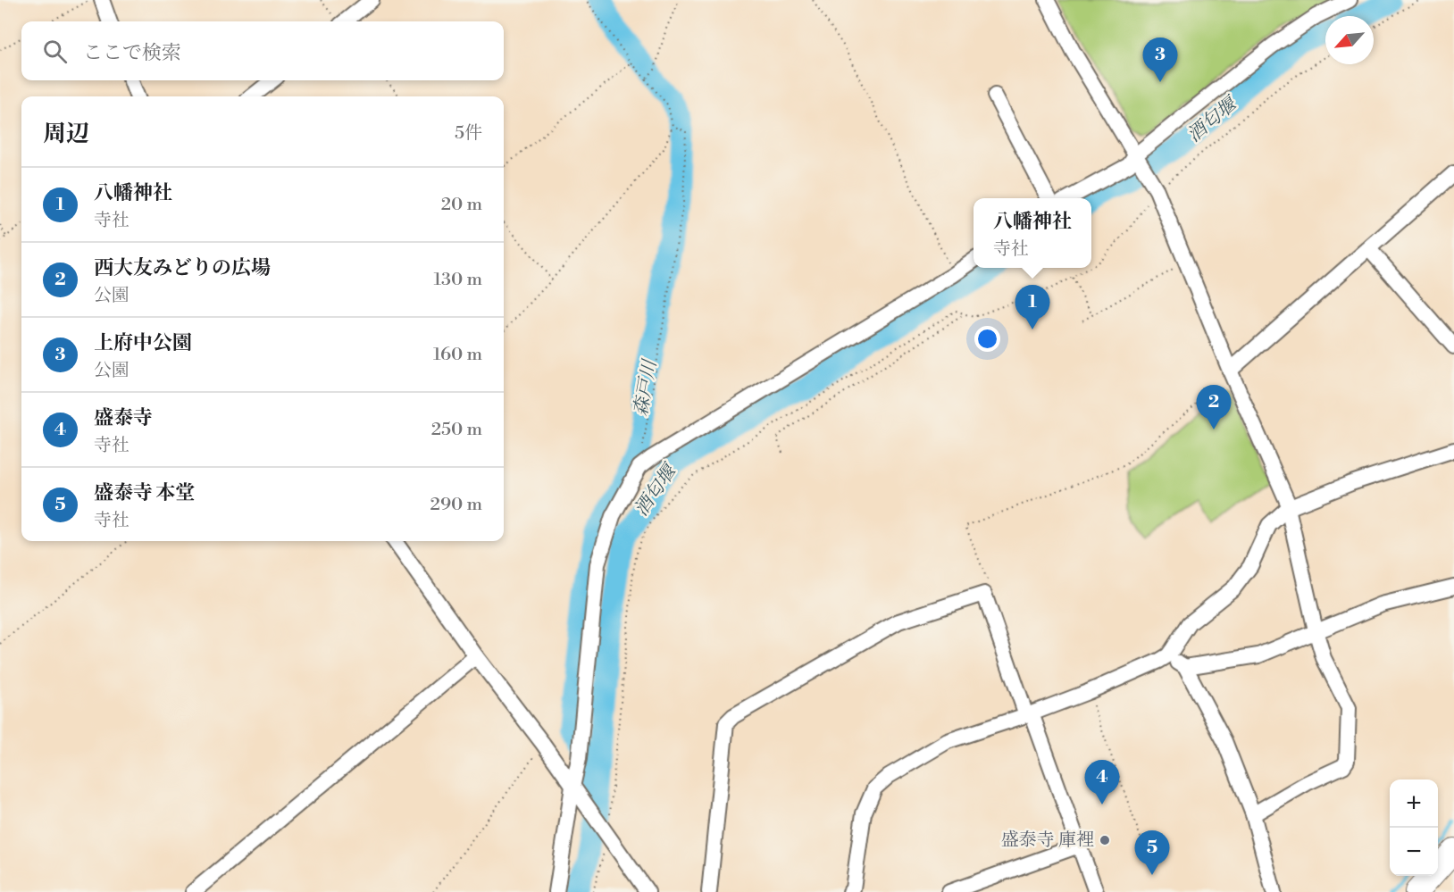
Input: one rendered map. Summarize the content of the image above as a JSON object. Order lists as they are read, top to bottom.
{
  "water": ["酒匂堰", "森戸川"],
  "places": ["盛泰寺 庫裡"],
  "north": "bottom left",
  "page": {
    "search": "ここで検索",
    "pins": [
      "3",
      "1",
      "2",
      "4",
      "5"
    ],
    "heading": ["周辺", "5件"],
    "list": [
      {
        "mark": "1",
        "name": "八幡神社",
        "note": "寺社",
        "value": "20 m"
      },
      {
        "mark": "2",
        "name": "西大友みどりの広場",
        "note": "公園",
        "value": "130 m"
      },
      {
        "mark": "3",
        "name": "上府中公園",
        "note": "公園",
        "value": "160 m"
      },
      {
        "mark": "4",
        "name": "盛泰寺",
        "note": "寺社",
        "value": "250 m"
      },
      {
        "mark": "5",
        "name": "盛泰寺 本堂",
        "note": "寺社",
        "value": "290 m"
      }
    ],
    "popup": ["八幡神社", "寺社"],
    "map_buttons": ["+", "−"]
  }
}
